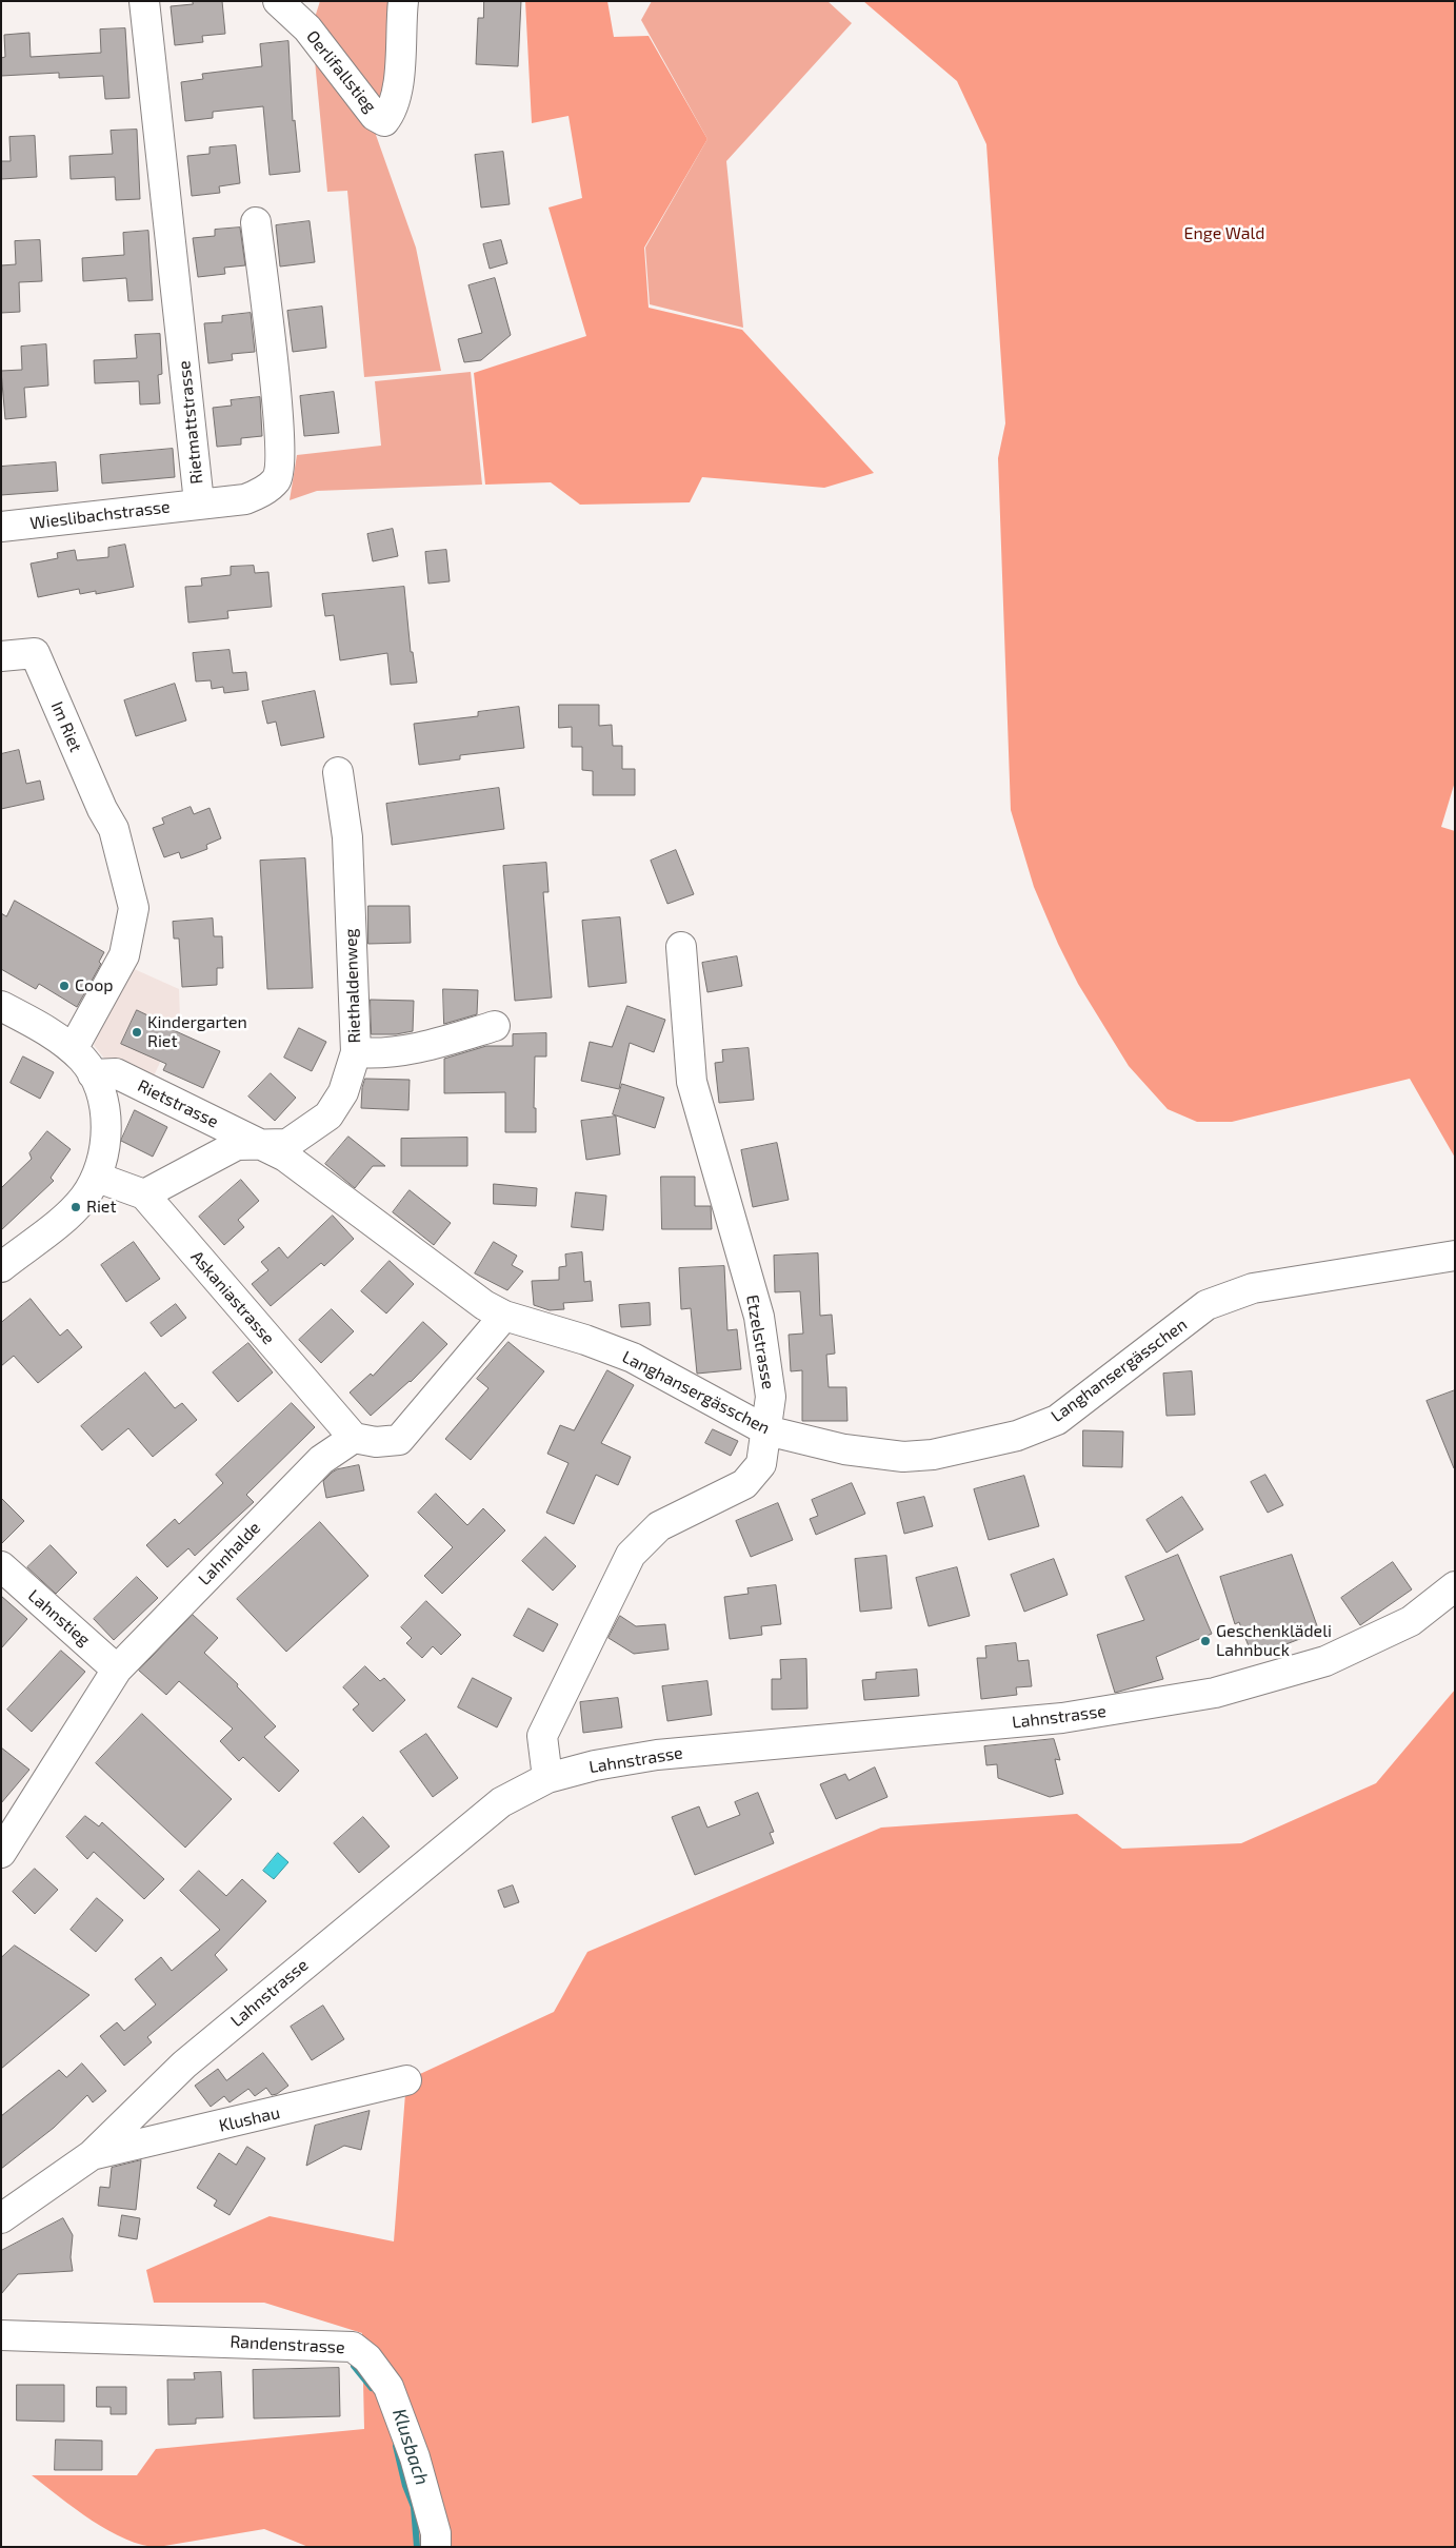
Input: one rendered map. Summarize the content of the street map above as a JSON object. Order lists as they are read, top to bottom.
{
  "streets": {
    "street": [
      "Oerlifallstieg",
      "Rietmattstrasse",
      "Wieslibachstrasse",
      "Im Riet",
      "Riethaldenweg",
      "Rietstrasse",
      "Askaniastrasse",
      "Etzelstrasse",
      "Langhansergässchen",
      "Lahnhalde",
      "Lahnstieg",
      "Lahnstrasse",
      "Klushau",
      "Randenstrasse"
    ]
  },
  "crossings": [
    ["Rietmattstrasse", "Wieslibachstrasse"],
    ["Riethaldenweg", "Rietstrasse"],
    ["Riethaldenweg", "Askaniastrasse"],
    ["Riethaldenweg", "Langhansergässchen"],
    ["Rietstrasse", "Langhansergässchen"],
    ["Askaniastrasse", "Lahnhalde"],
    ["Etzelstrasse", "Langhansergässchen"],
    ["Etzelstrasse", "Lahnstrasse"],
    ["Lahnhalde", "Lahnstieg"],
    ["Lahnstrasse", "Klushau"]
  ],
  "water": ["Klusbach"],
  "parks": ["Enge Wald"],
  "places": [
    "Coop",
    "Kindergarten Riet",
    "Riet",
    "Geschenklädeli Lahnbuck"
  ]
}
